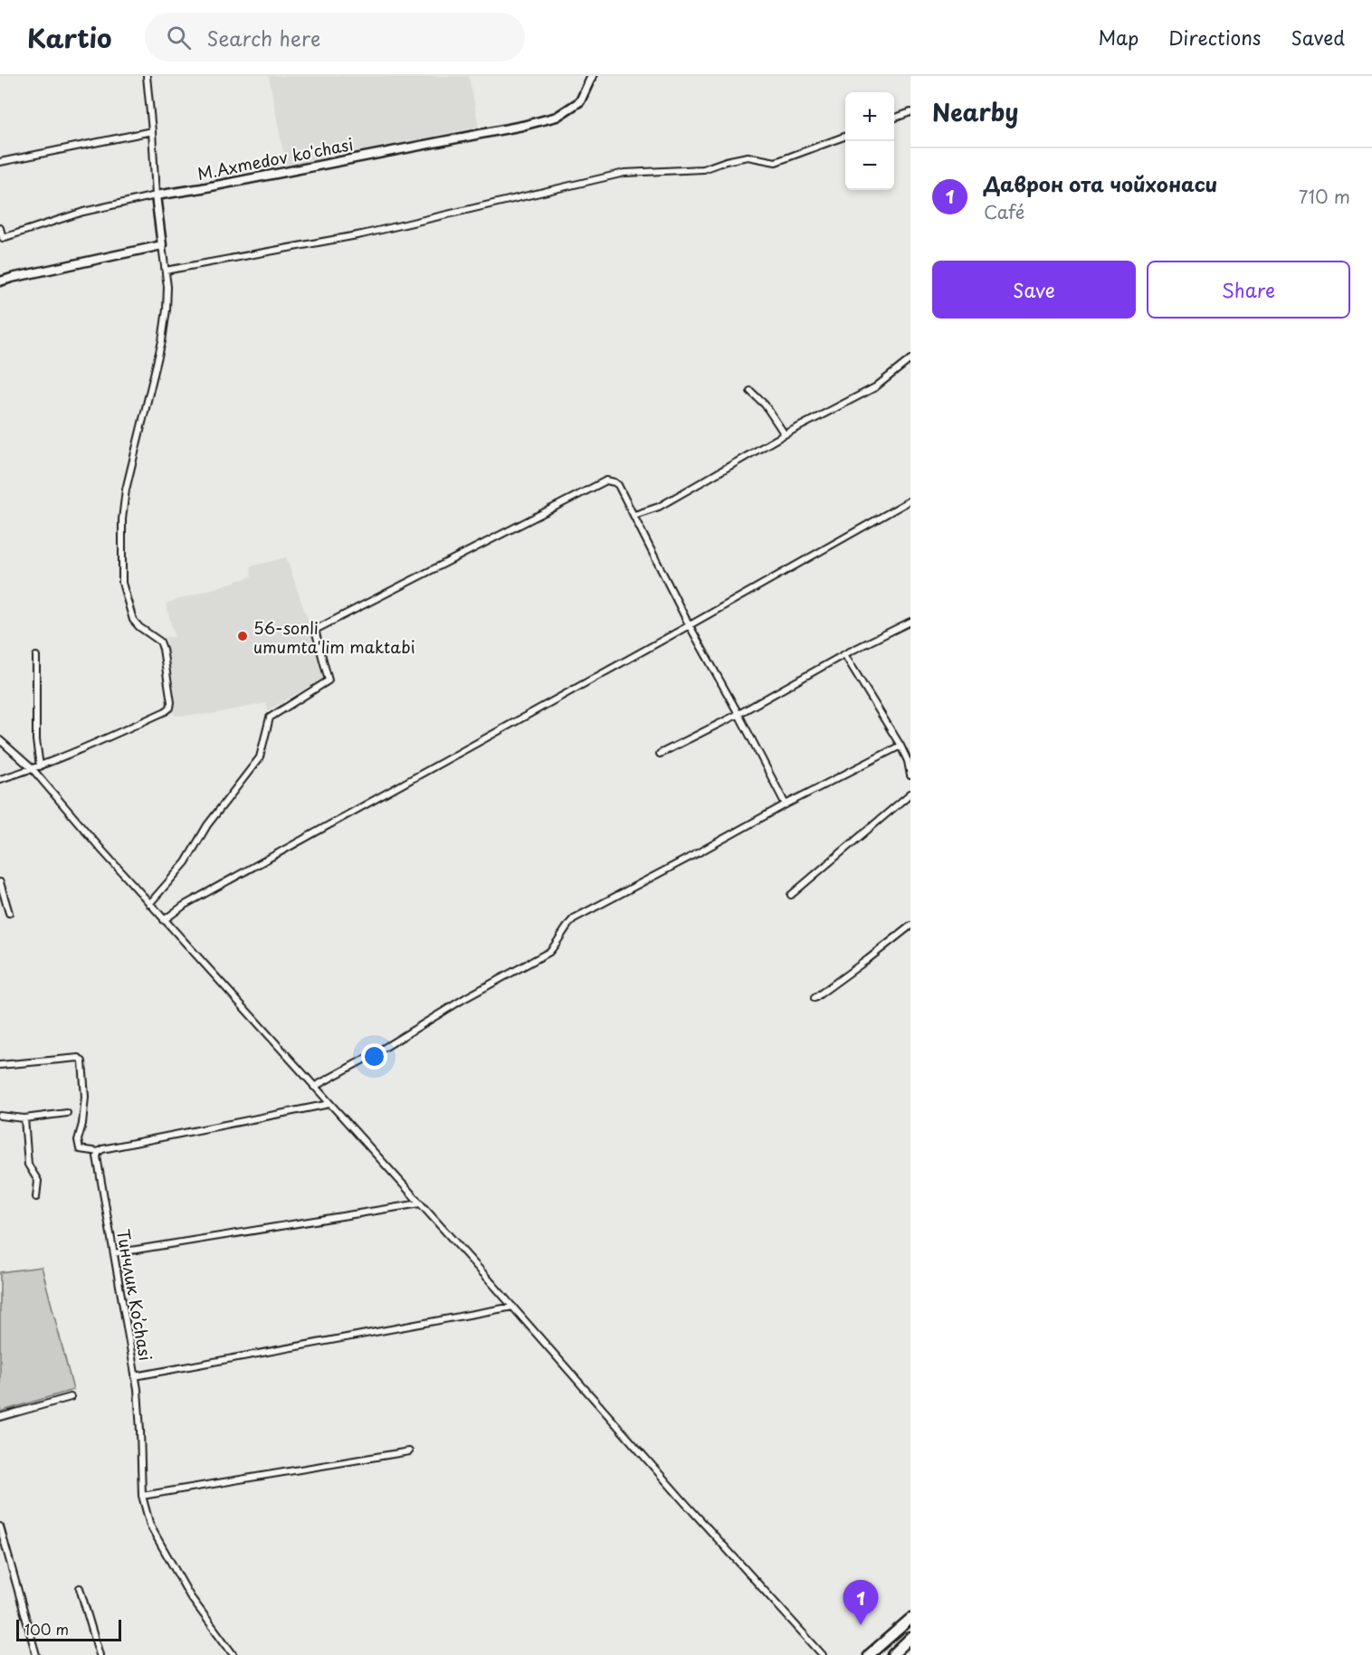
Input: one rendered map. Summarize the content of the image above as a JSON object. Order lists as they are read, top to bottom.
{
  "streets": {
    "main road": ["M.Axmedov ko'chasi"],
    "street": ["Тинчлик Ko’chasi"]
  },
  "places": ["56-sonli umumta'lim maktabi"],
  "scale_bar": "100 m",
  "page": {
    "header": "Kartio",
    "search": "Search here",
    "nav": ["Map", "Directions", "Saved"],
    "heading": "Nearby",
    "map_buttons": ["+", "−"],
    "list": [
      {
        "mark": "1",
        "name": "Даврон ота чойхонаси",
        "note": "Café",
        "value": "710 m"
      }
    ],
    "buttons": ["Save", "Share"],
    "pins": "1",
    "scale": "100 m"
  }
}
